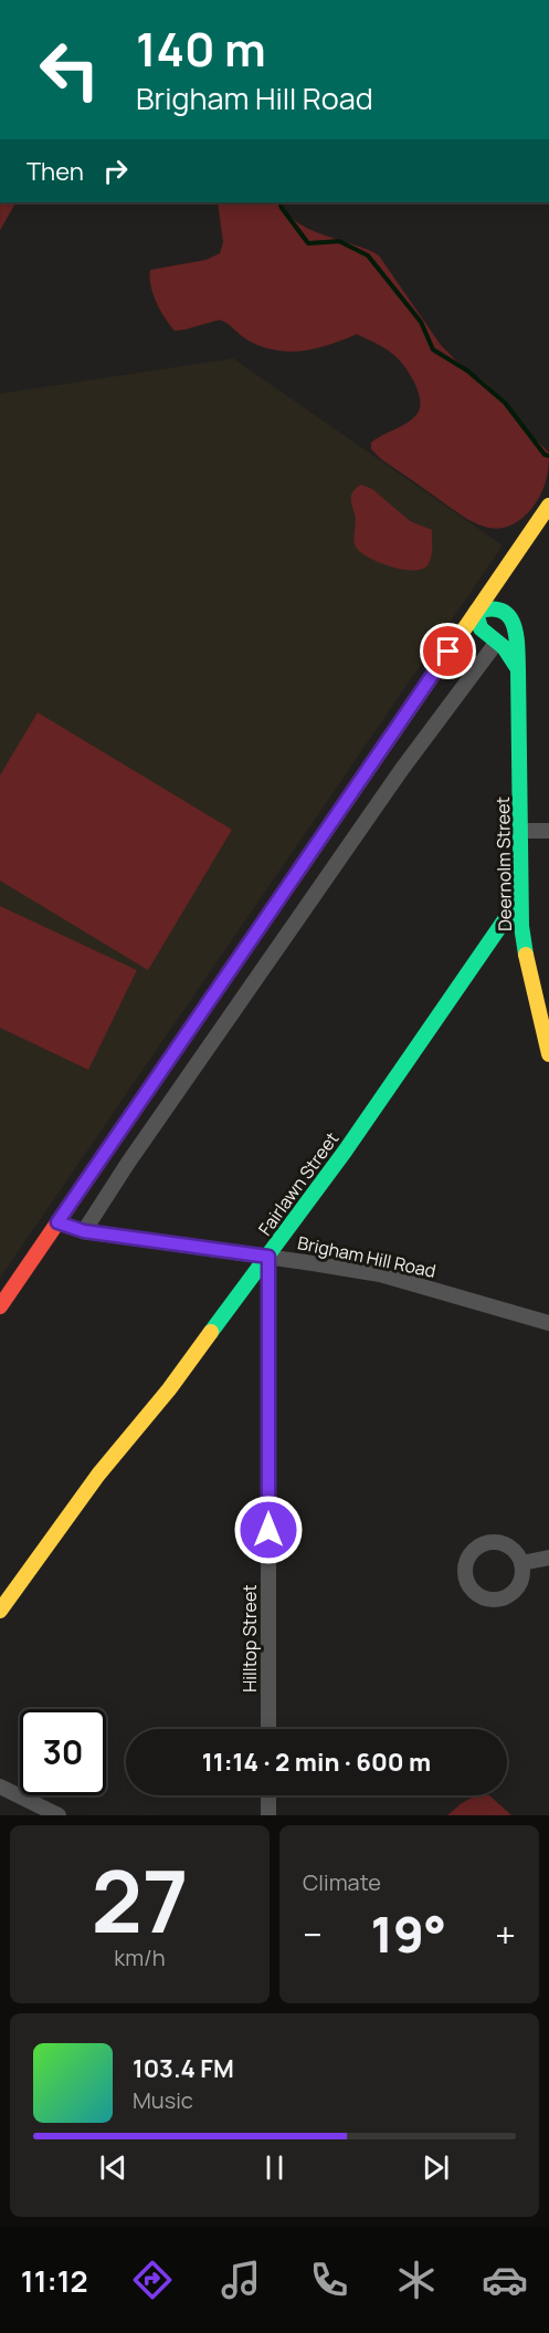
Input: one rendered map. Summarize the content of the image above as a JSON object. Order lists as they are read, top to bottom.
{
  "streets": {
    "street": [
      "Deernolm Street",
      "Fairlawn Street",
      "Brigham Hill Road",
      "Hilltop Street"
    ]
  },
  "crossings": [
    ["Deernolm Street", "Fairlawn Street"],
    ["Fairlawn Street", "Brigham Hill Road"],
    ["Fairlawn Street", "Hilltop Street"],
    ["Brigham Hill Road", "Hilltop Street"]
  ],
  "page": {
    "turn": ["140 m", "Brigham Hill Road"],
    "then": "Then",
    "limit": "30",
    "trip": "11:14 · 2 min · 600 m",
    "tile": [
      ["27", "km/h"],
      "Climate"
    ],
    "heat": ["−", "19°", "+"],
    "song": ["103.4 FM", "Music"],
    "tabs": "11:12"
  }
}
